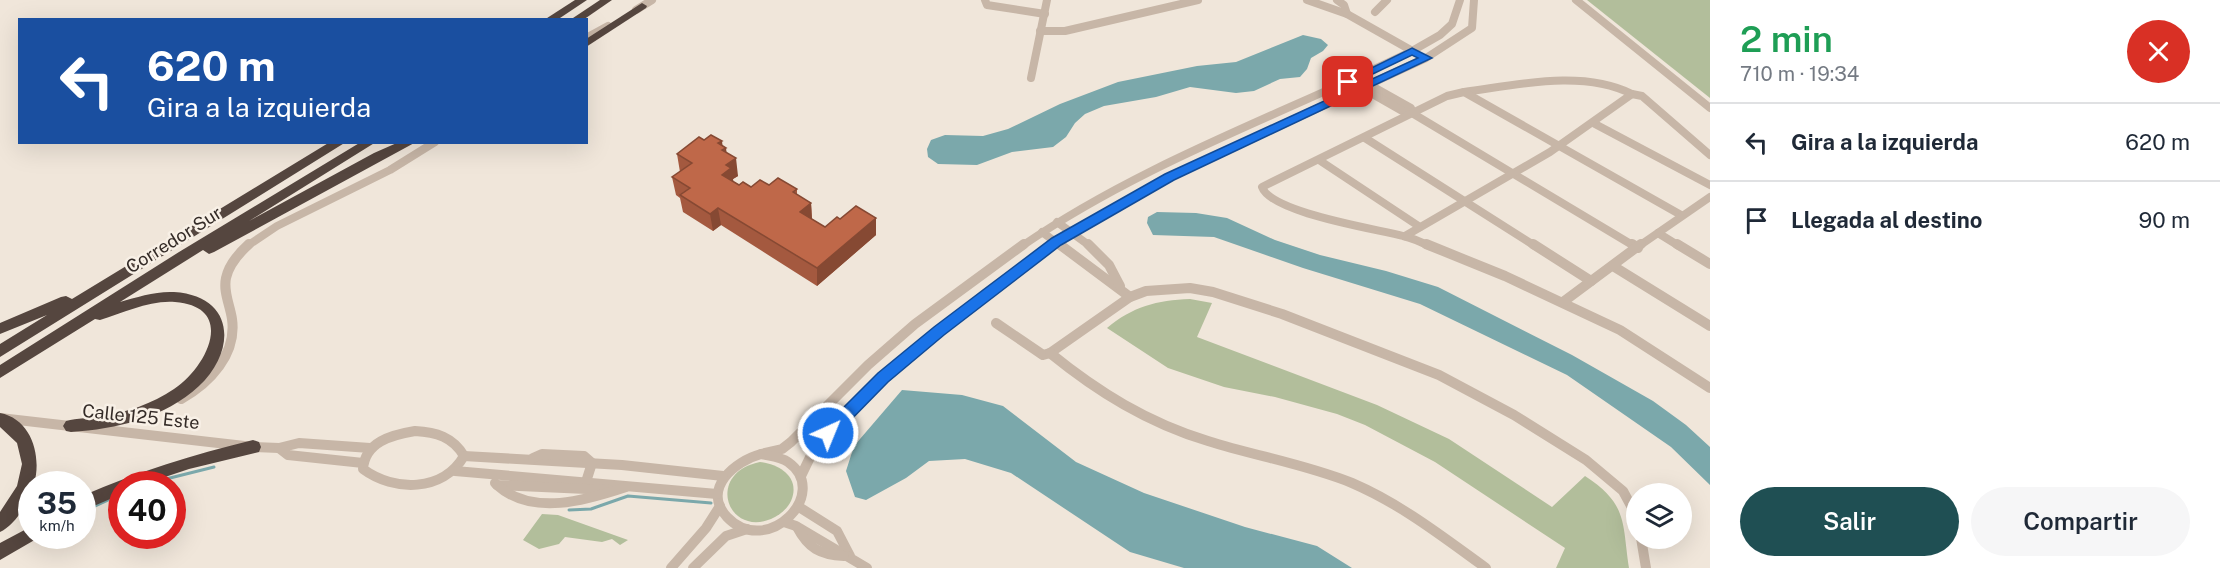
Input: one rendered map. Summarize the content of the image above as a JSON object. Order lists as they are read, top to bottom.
{
  "streets": {
    "highway": ["Corredor Sur"],
    "street": ["Calle 125 Este"]
  },
  "page": {
    "heading": ["2 min", "710 m · 19:34"],
    "turn": ["620 m", "Gira a la izquierda"],
    "list": [
      {
        "name": "Gira a la izquierda",
        "value": "620 m"
      },
      {
        "name": "Llegada al destino",
        "value": "90 m"
      }
    ],
    "speed": "35 km/h",
    "limit": "40",
    "buttons": ["Salir", "Compartir"]
  }
}
